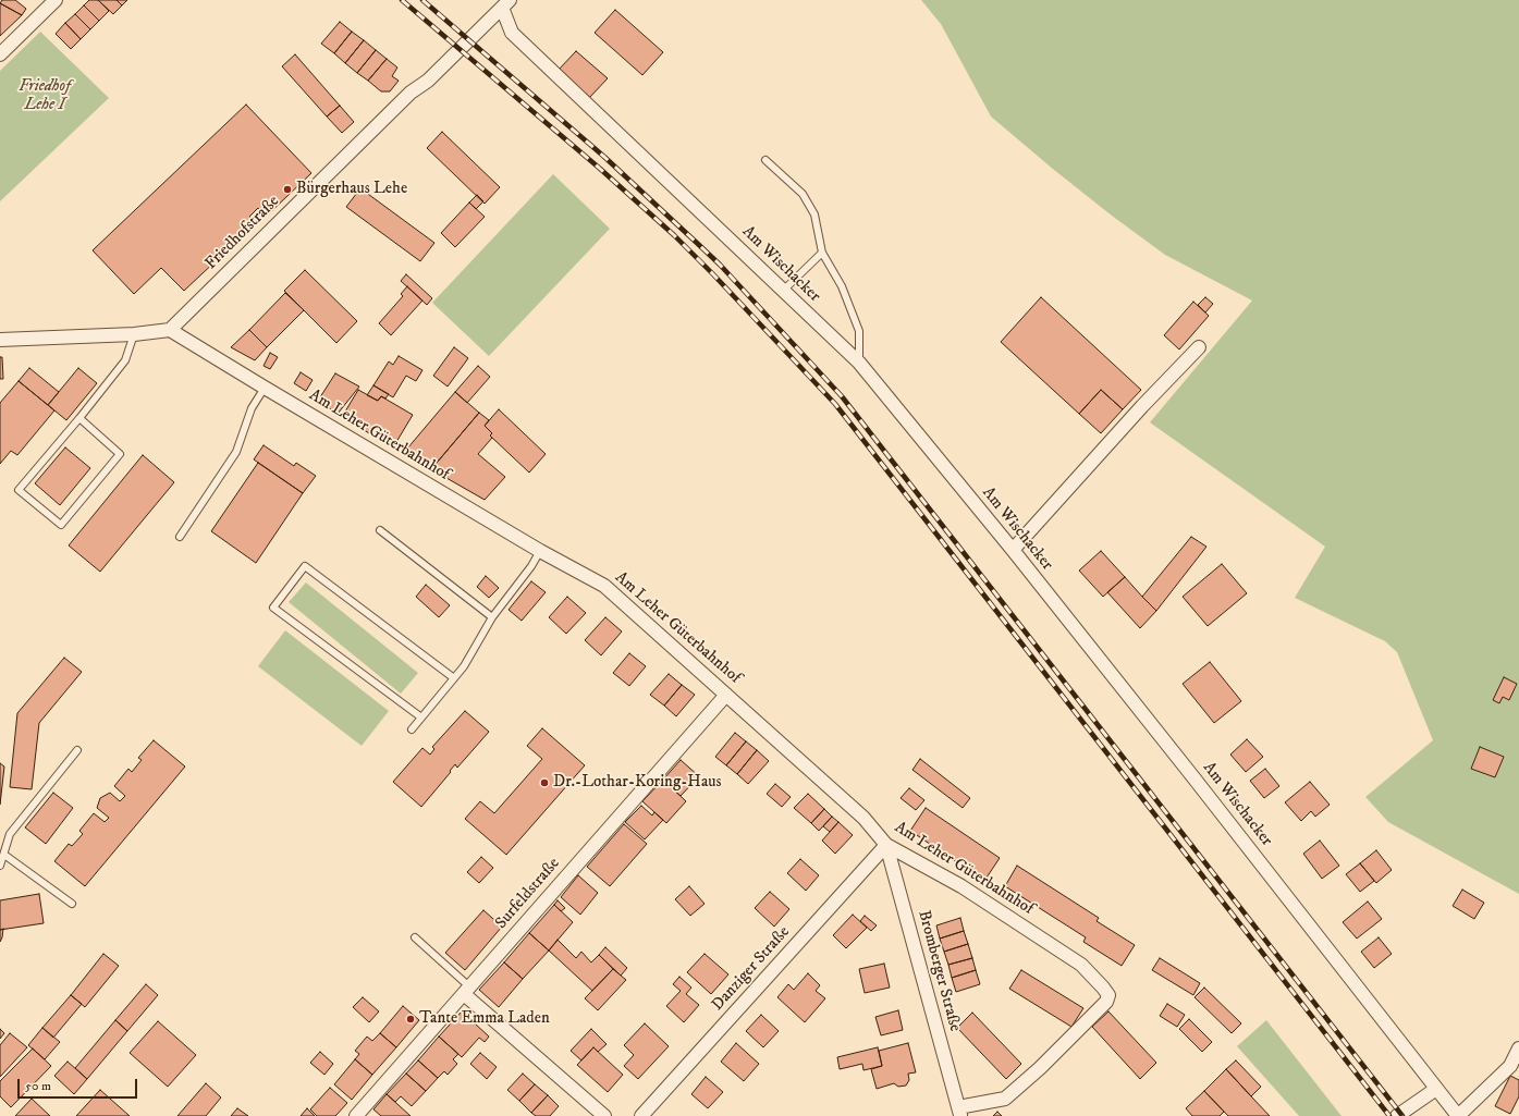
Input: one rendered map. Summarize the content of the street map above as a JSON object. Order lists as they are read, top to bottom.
{
  "streets": {
    "street": [
      "Friedhofstraße",
      "Am Wischacker",
      "Am Leher Güterbahnhof",
      "Surfeldstraße",
      "Danziger Straße",
      "Bromberger Straße"
    ]
  },
  "crossings": [
    ["Friedhofstraße", "Am Wischacker"],
    ["Friedhofstraße", "Am Leher Güterbahnhof"],
    ["Am Leher Güterbahnhof", "Surfeldstraße"],
    ["Am Leher Güterbahnhof", "Danziger Straße"],
    ["Am Leher Güterbahnhof", "Bromberger Straße"],
    ["Danziger Straße", "Bromberger Straße"]
  ],
  "parks": ["Friedhof Lehe I"],
  "places": ["Bürgerhaus Lehe", "Dr.-Lothar-Koring-Haus", "Tante Emma Laden"],
  "scale_bar": "50 m"
}
